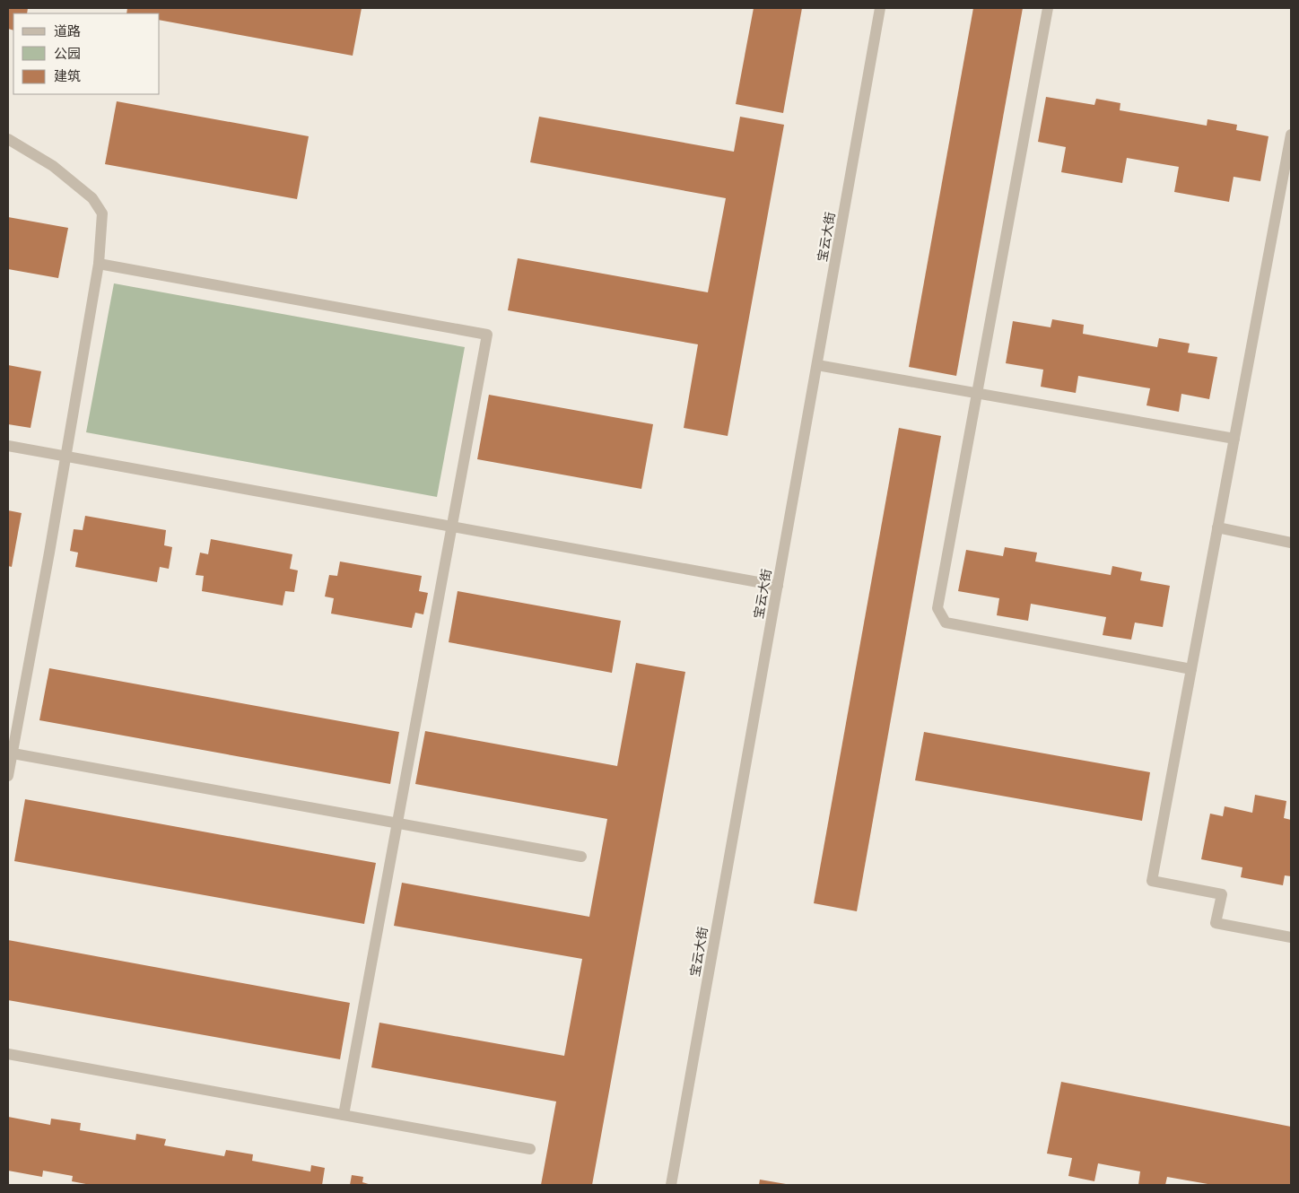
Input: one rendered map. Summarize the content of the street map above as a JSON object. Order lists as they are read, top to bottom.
{
  "streets": {
    "street": ["宝云大街"]
  },
  "legend": ["道路", "公园", "建筑"]
}
